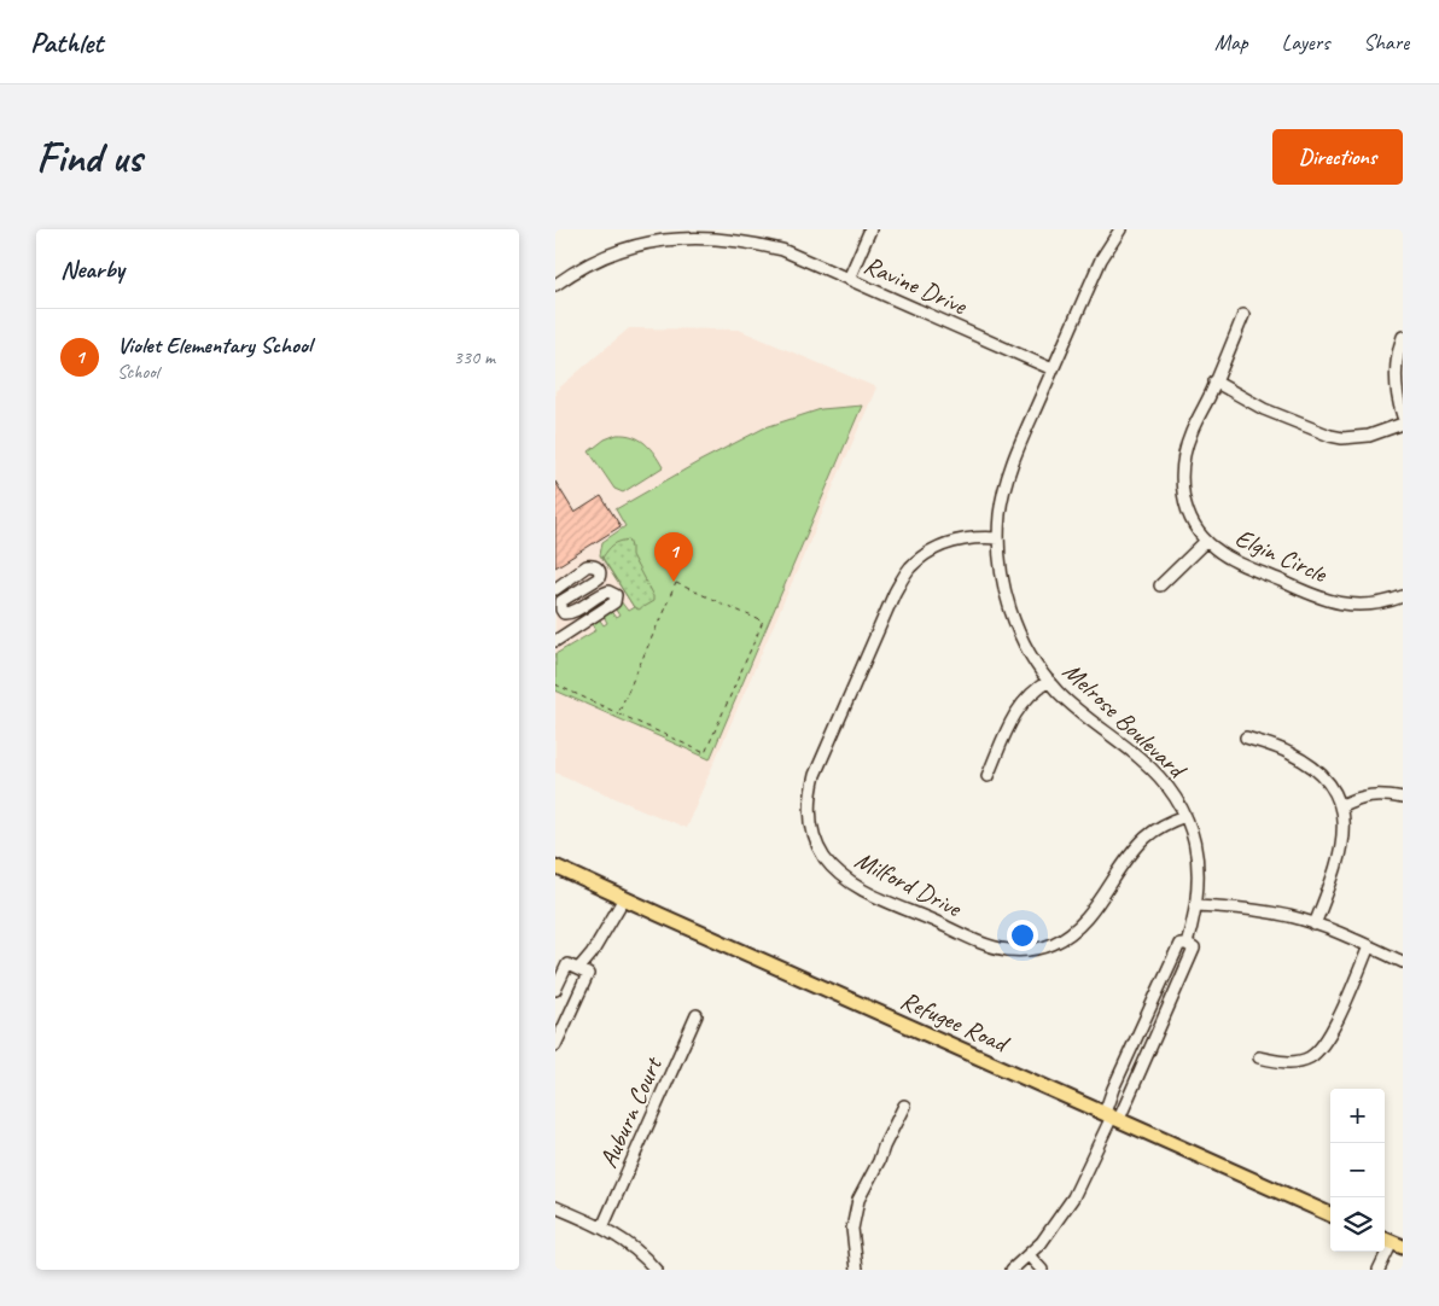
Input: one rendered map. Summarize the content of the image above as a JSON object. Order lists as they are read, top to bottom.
{
  "streets": {
    "main road": ["Refugee Road"],
    "street": [
      "Ravine Drive",
      "Elgin Circle",
      "Melrose Boulevard",
      "Milford Drive",
      "Auburn Court"
    ]
  },
  "crossings": [
    ["Ravine Drive", "Melrose Boulevard"],
    ["Melrose Boulevard", "Milford Drive"],
    ["Melrose Boulevard", "Refugee Road"]
  ],
  "page": {
    "header": "Pathlet",
    "nav": ["Map", "Layers", "Share"],
    "buttons": "Directions",
    "title": "Find us",
    "heading": "Nearby",
    "list": [
      {
        "mark": "1",
        "name": "Violet Elementary School",
        "note": "School",
        "value": "330 m"
      }
    ],
    "pins": "1",
    "map_buttons": ["+", "−"]
  }
}
